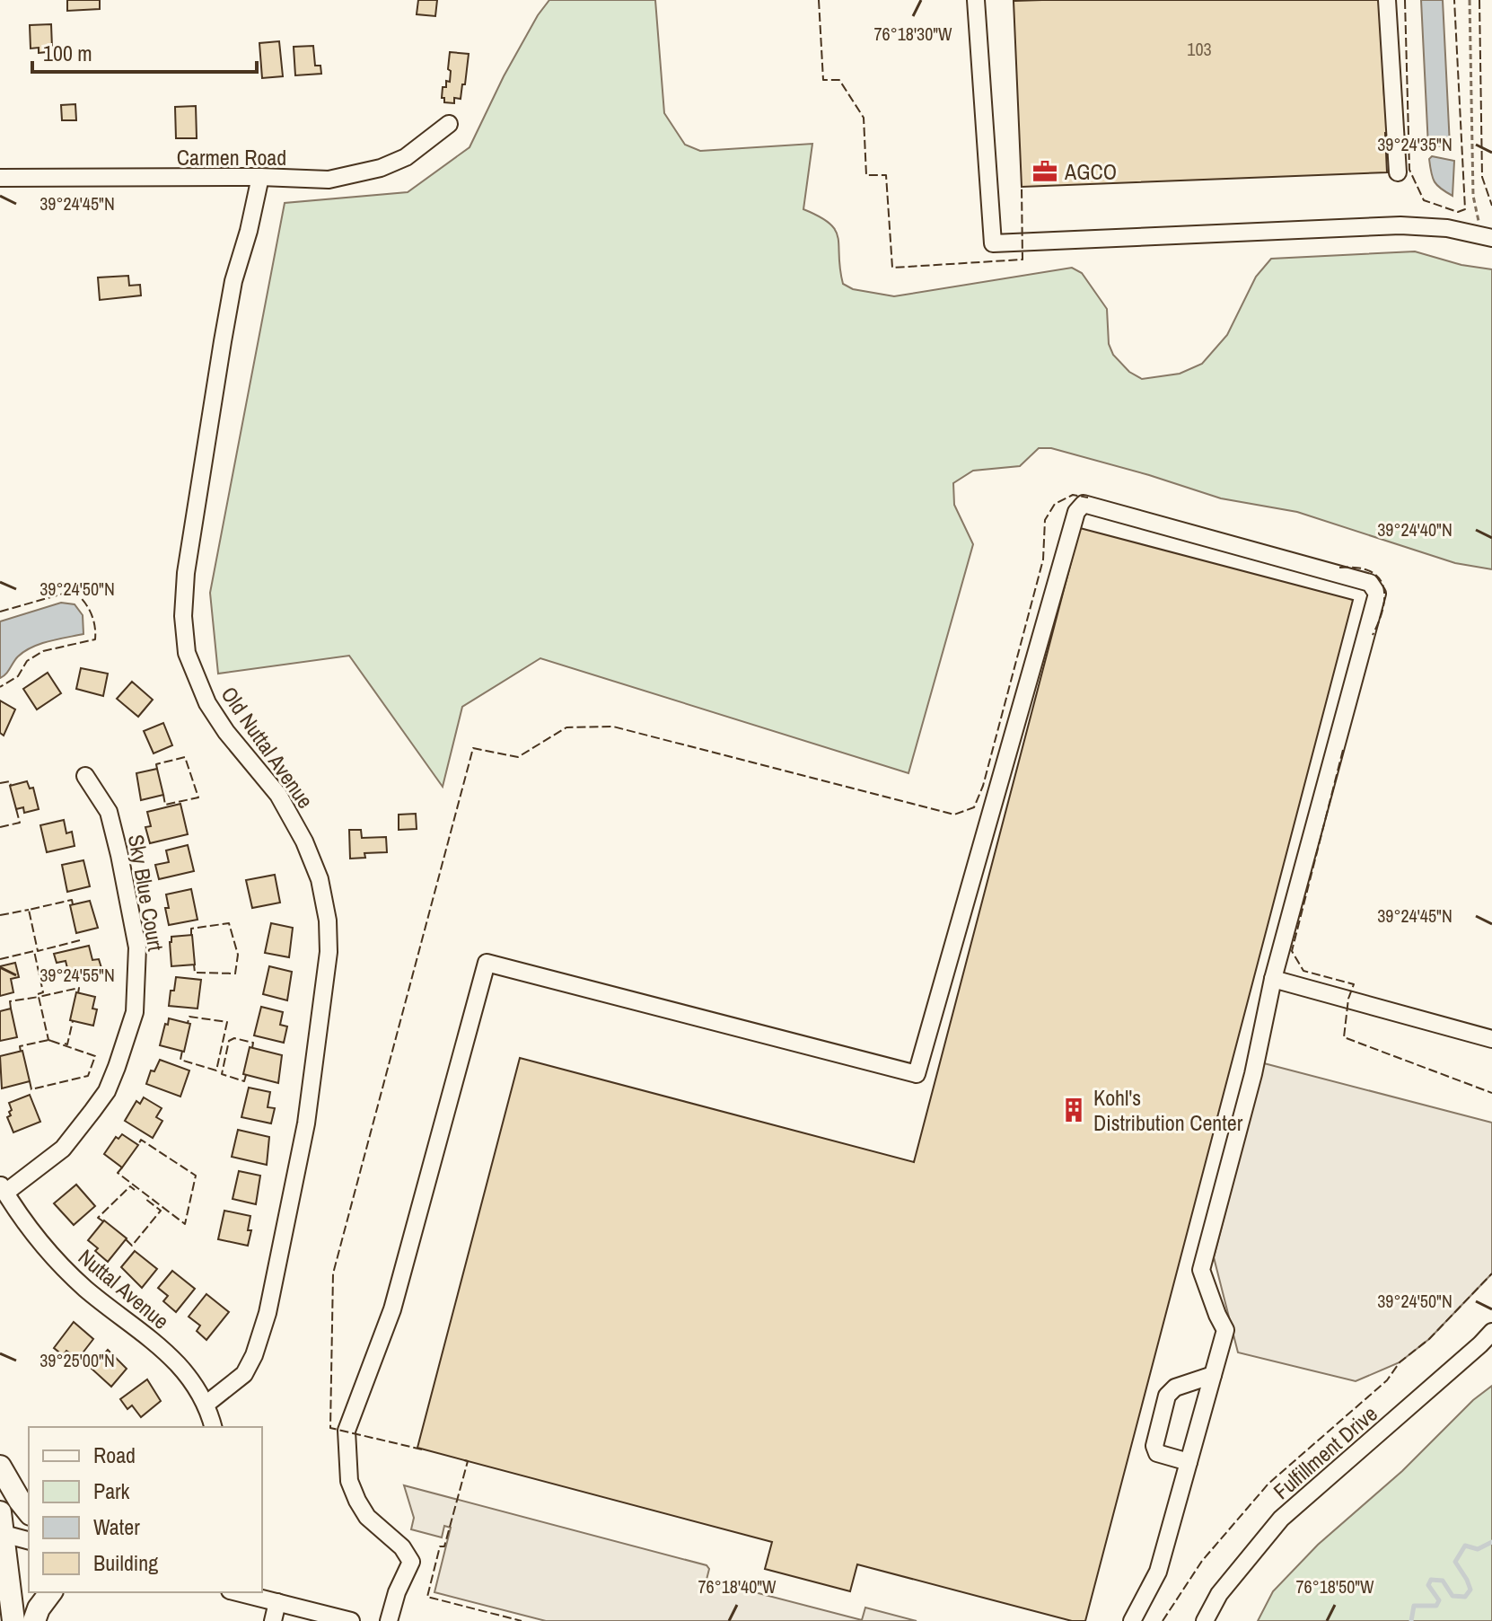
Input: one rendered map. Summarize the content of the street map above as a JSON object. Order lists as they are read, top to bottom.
{
  "streets": {
    "street": [
      "Carmen Road",
      "Old Nuttal Avenue",
      "Sky Blue Court",
      "Nuttal Avenue",
      "Fulfillment Drive"
    ]
  },
  "crossings": [
    ["Carmen Road", "Old Nuttal Avenue"],
    ["Old Nuttal Avenue", "Nuttal Avenue"],
    ["Sky Blue Court", "Nuttal Avenue"]
  ],
  "places": {
    "office": ["AGCO"],
    "building": ["Kohl's Distribution Center"]
  },
  "house_numbers": ["103"],
  "legend": [
    "Road",
    "Park",
    "Water",
    "Building"
  ],
  "scale_bar": "100 m",
  "coordinates": [
    "76°18'30\"W",
    "39°24'35\"N",
    "39°24'45\"N",
    "39°24'40\"N",
    "39°24'50\"N",
    "39°24'55\"N",
    "39°25'00\"N",
    "76°18'40\"W",
    "76°18'50\"W"
  ]
}
